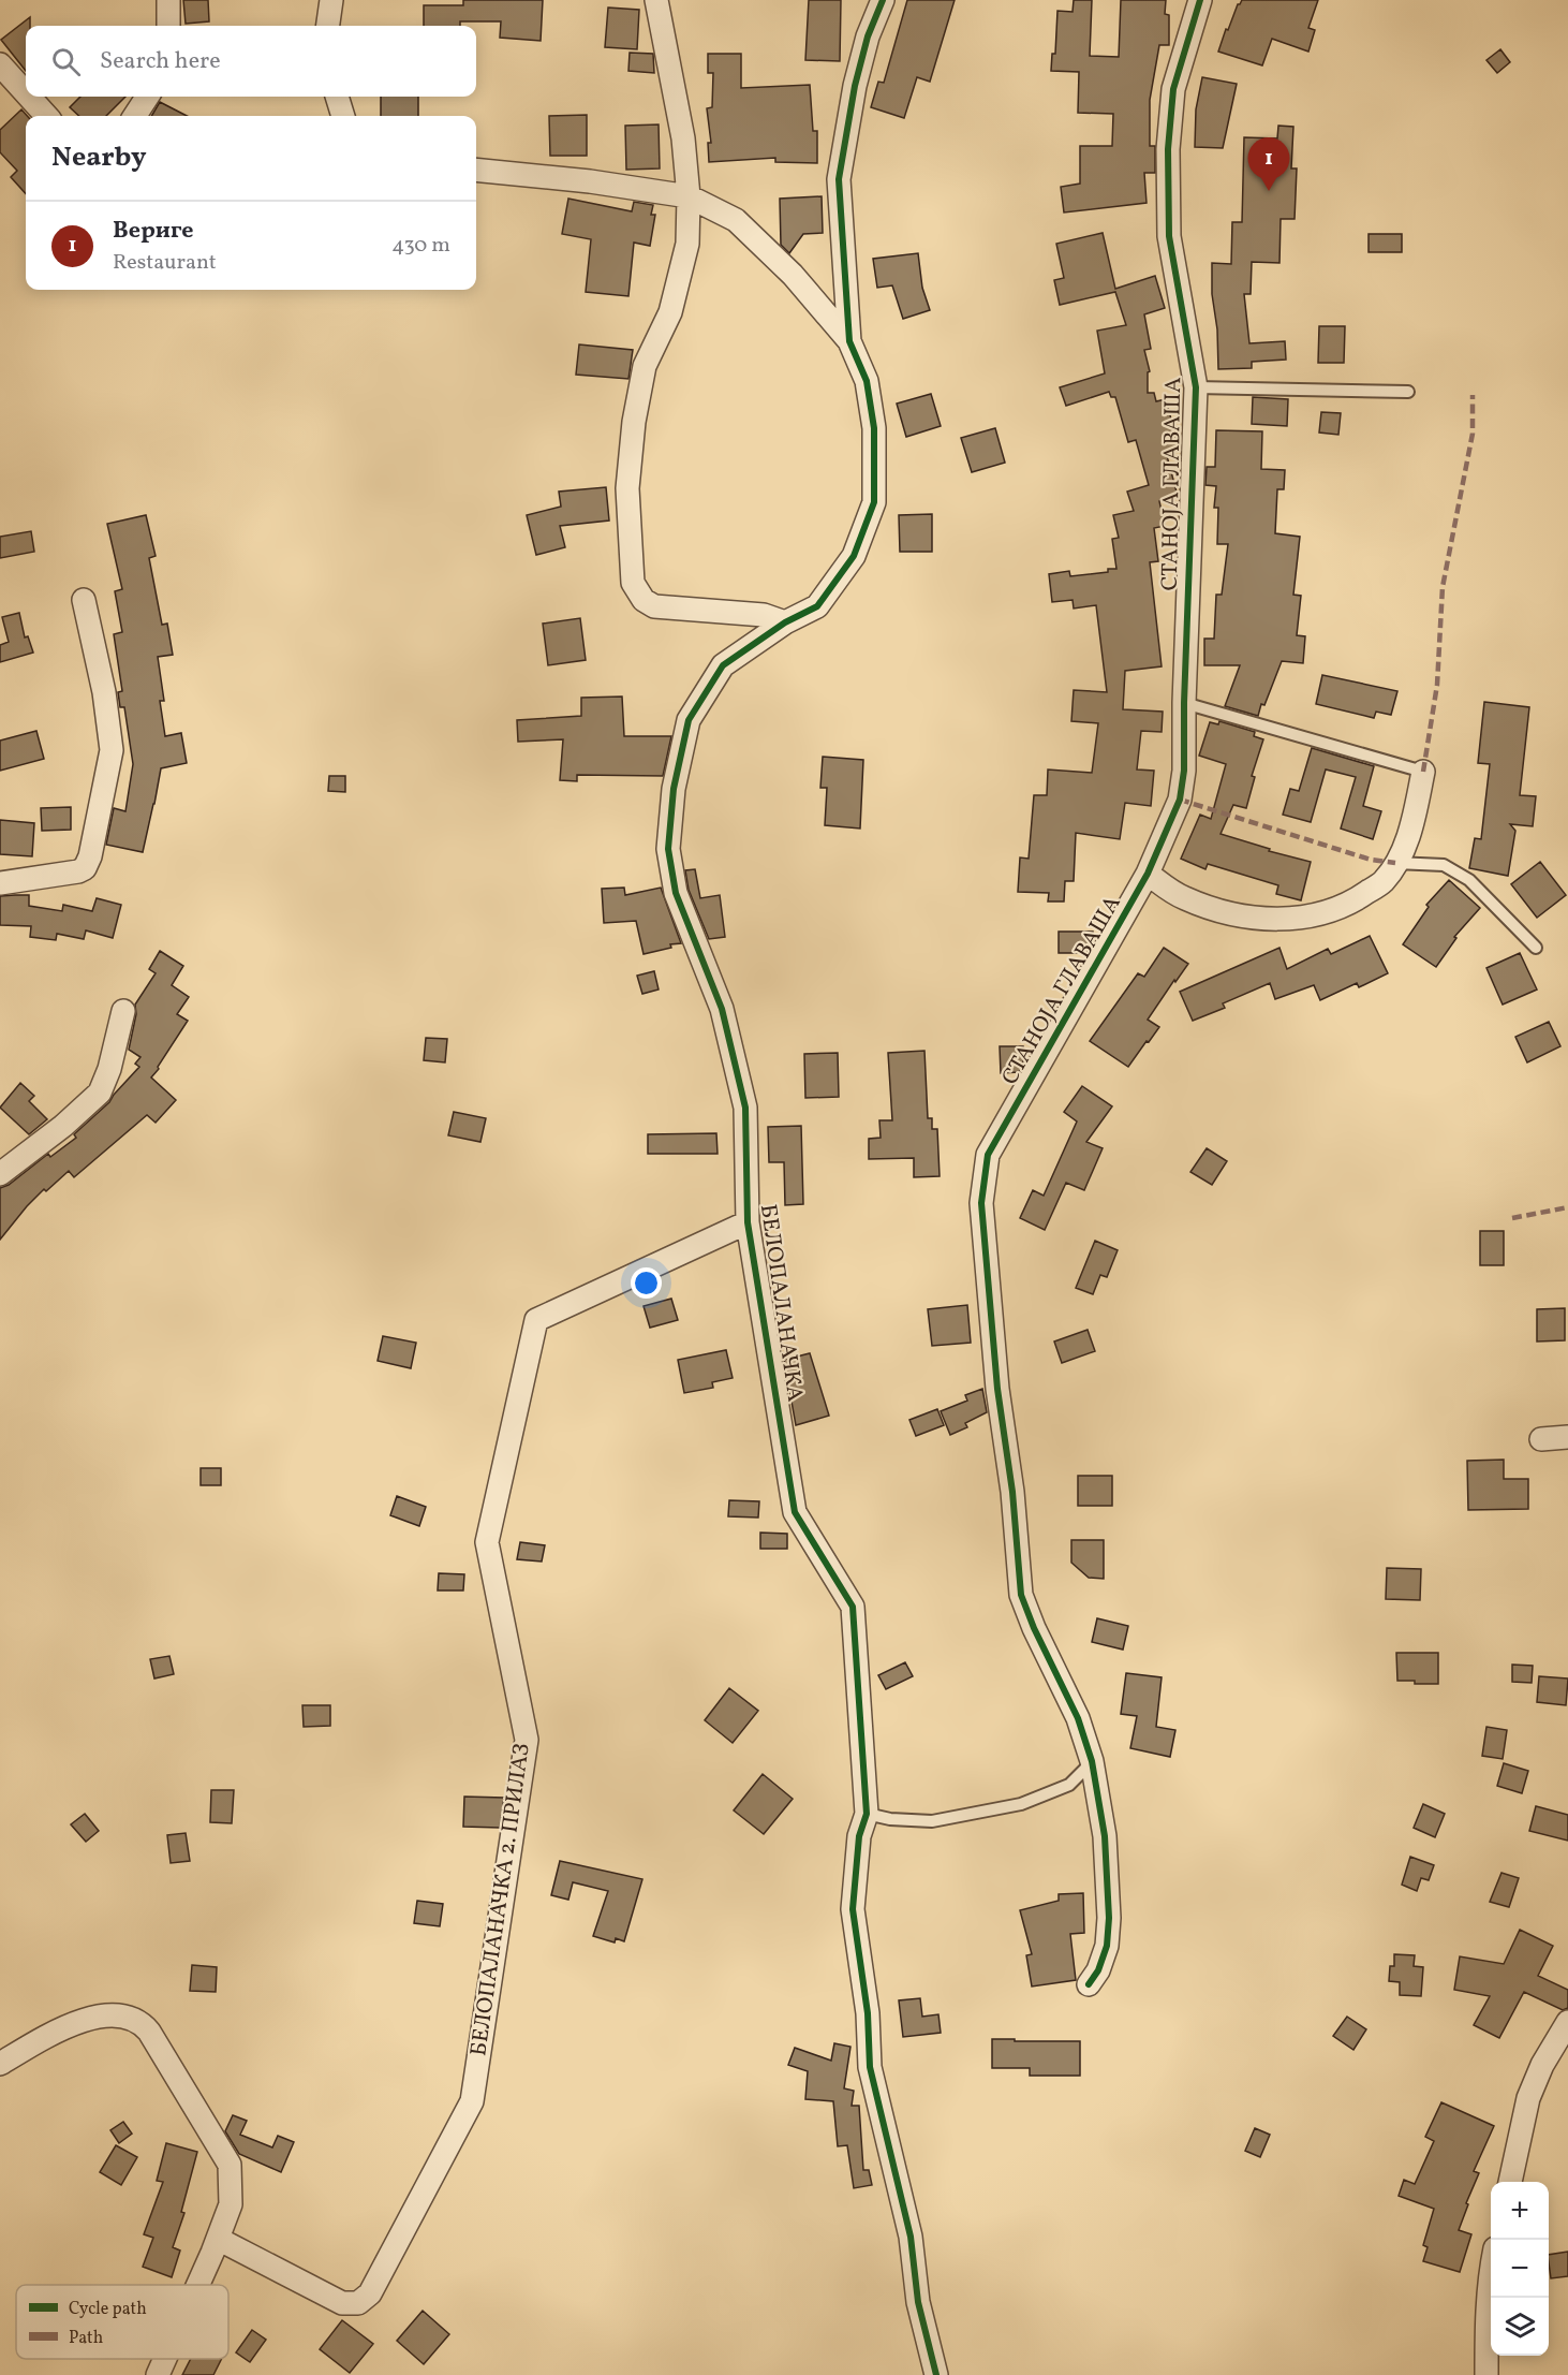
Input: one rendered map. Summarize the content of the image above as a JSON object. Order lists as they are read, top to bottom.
{
  "streets": {
    "street": ["СТАНОЈА ГЛАВАША", "БЕЛОПАЛАНАЧКА", "БЕЛОПАЛАНАЧКА 2. ПРИЛАЗ"]
  },
  "crossings": [
    ["БЕЛОПАЛАНАЧКА", "БЕЛОПАЛАНАЧКА 2. ПРИЛАЗ"]
  ],
  "legend": ["Cycle path", "Path"],
  "page": {
    "search": "Search here",
    "heading": "Nearby",
    "pins": "1",
    "list": [
      {
        "mark": "1",
        "name": "Вериге",
        "note": "Restaurant",
        "value": "430 m"
      }
    ],
    "map_buttons": ["+", "−"]
  }
}
